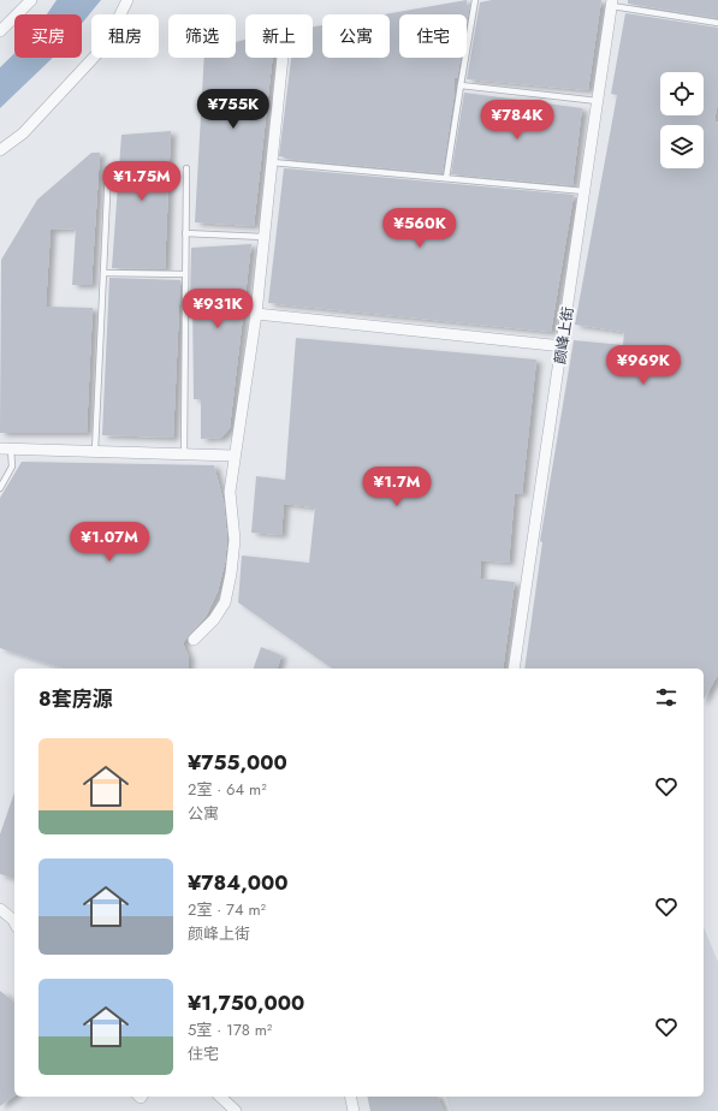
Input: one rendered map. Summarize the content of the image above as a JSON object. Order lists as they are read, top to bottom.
{
  "streets": {
    "street": ["颜峰上街"]
  },
  "page": {
    "chip": [
      "买房",
      "租房",
      "筛选",
      "新上",
      "公寓",
      "住宅"
    ],
    "price": [
      "¥755K",
      "¥784K",
      "¥1.75M",
      "¥560K",
      "¥931K",
      "¥969K",
      "¥1.7M",
      "¥1.07M"
    ],
    "heading": "8套房源",
    "list": [
      {
        "name": "¥755,000",
        "note": "2室 · 64 m² · 公寓"
      },
      {
        "name": "¥784,000",
        "note": "2室 · 74 m² · 颜峰上街"
      },
      {
        "name": "¥1,750,000",
        "note": "5室 · 178 m² · 住宅"
      }
    ]
  }
}
